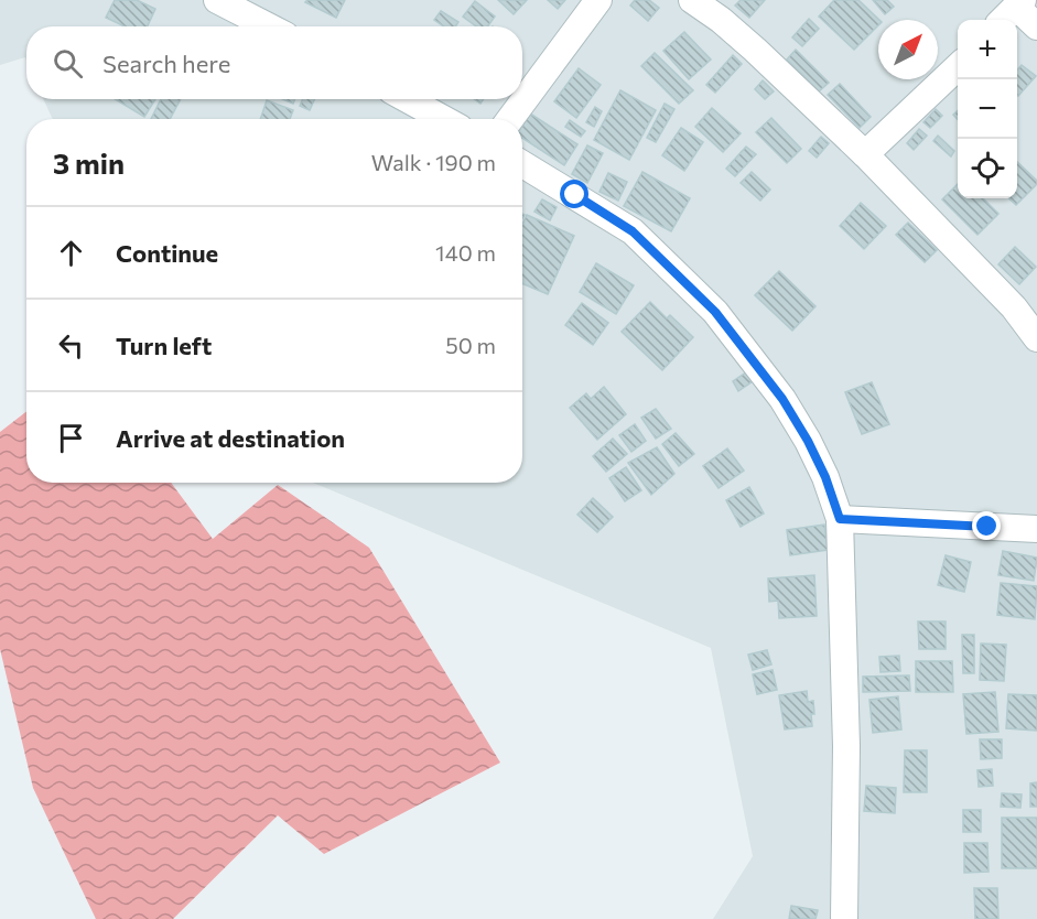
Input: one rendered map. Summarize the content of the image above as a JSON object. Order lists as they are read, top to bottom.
{
  "north": "top right",
  "page": {
    "map_buttons": ["+", "−"],
    "search": "Search here",
    "heading": ["3 min", "Walk · 190 m"],
    "list": [
      ["Continue", "140 m"],
      ["Turn left", "50 m"],
      "Arrive at destination"
    ]
  }
}
